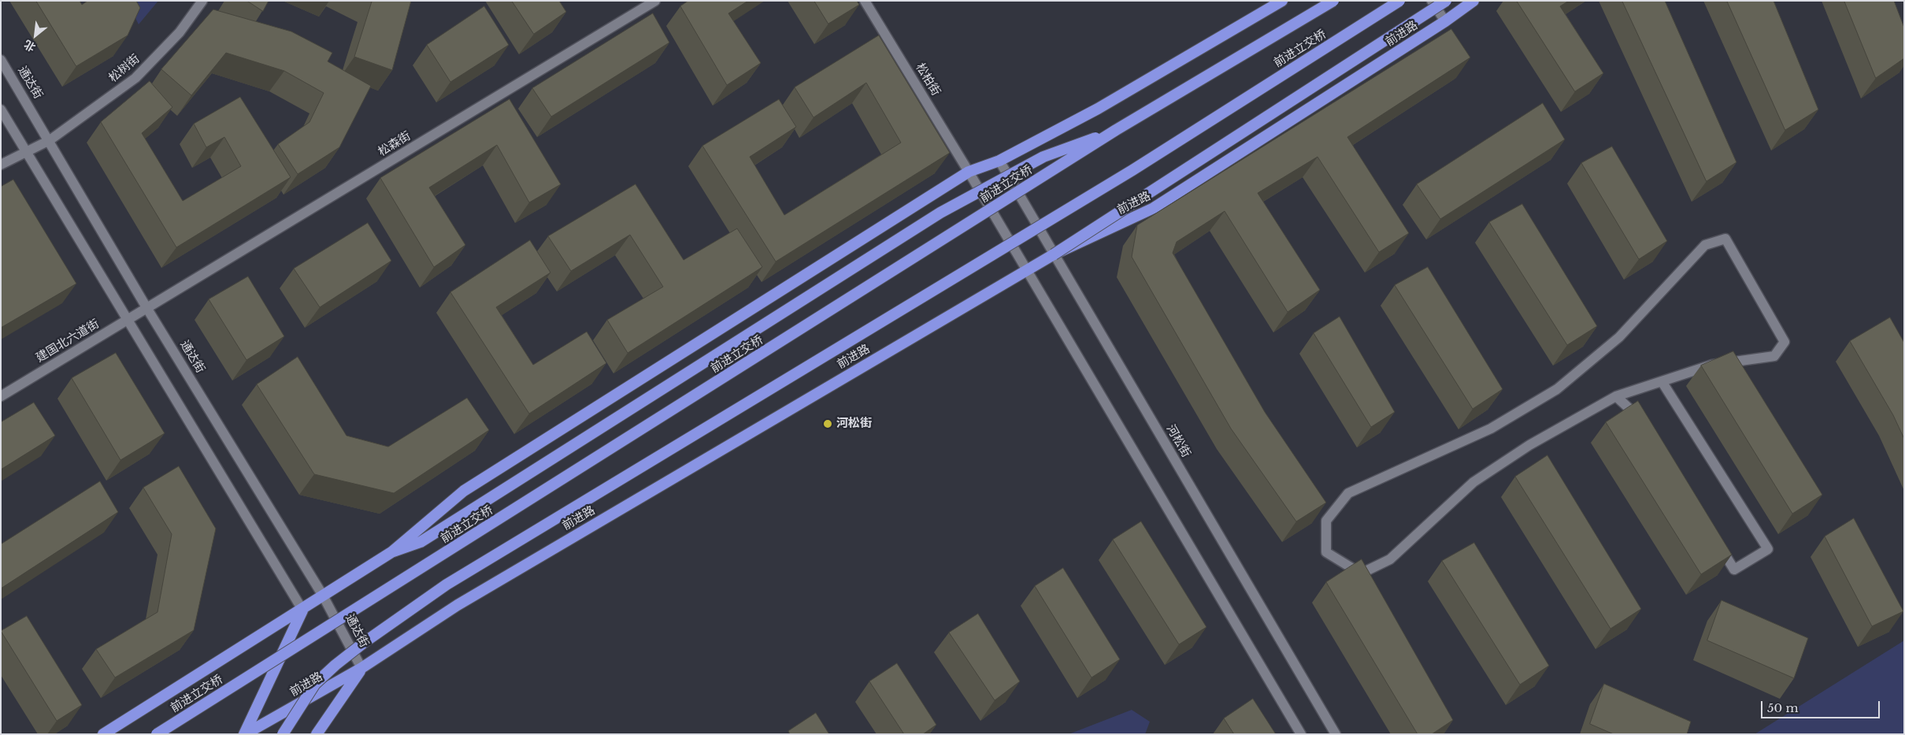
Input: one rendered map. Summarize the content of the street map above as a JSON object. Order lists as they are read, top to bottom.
{
  "streets": {
    "highway": ["前进路", "前进立交桥"],
    "street": [
      "松树街",
      "松柏街",
      "通达街",
      "松森街",
      "建国北六道街",
      "河松街"
    ]
  },
  "crossings": [
    ["前进路", "通达街"],
    ["前进路", "河松街"],
    ["松树街", "通达街"],
    ["通达街", "松森街"],
    ["通达街", "建国北六道街"],
    ["松森街", "建国北六道街"]
  ],
  "places": ["河松街"],
  "scale_bar": "50 m",
  "north": "bottom left"
}
